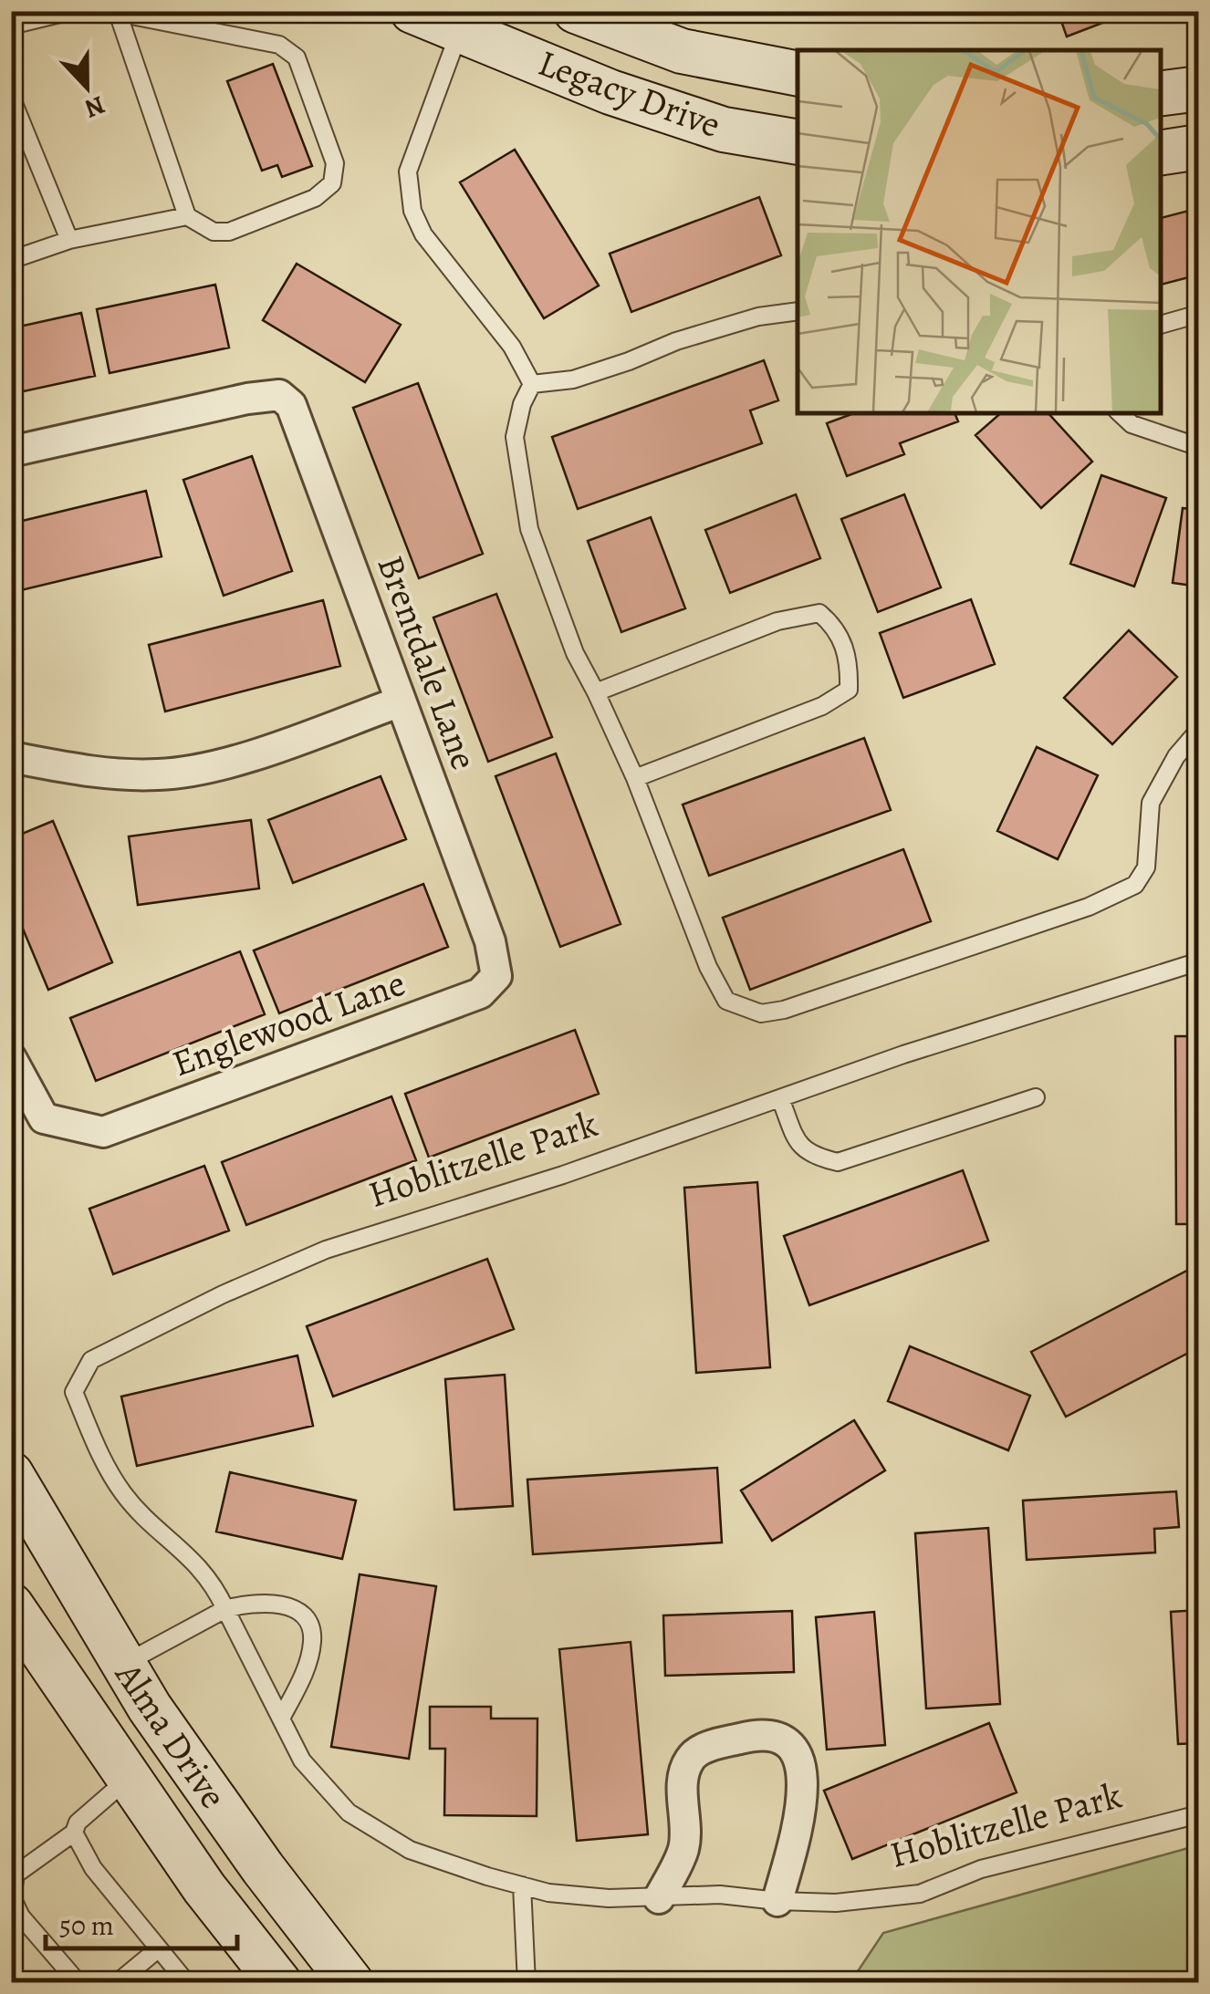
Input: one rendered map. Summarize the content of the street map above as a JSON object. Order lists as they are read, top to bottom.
{
  "streets": {
    "main road": ["Legacy Drive", "Alma Drive"],
    "street": ["Brentdale Lane", "Englewood Lane"],
    "lane": ["Hoblitzelle Park"]
  },
  "crossings": [
    ["Brentdale Lane", "Englewood Lane"]
  ],
  "scale_bar": "50 m",
  "north": "bottom"
}
